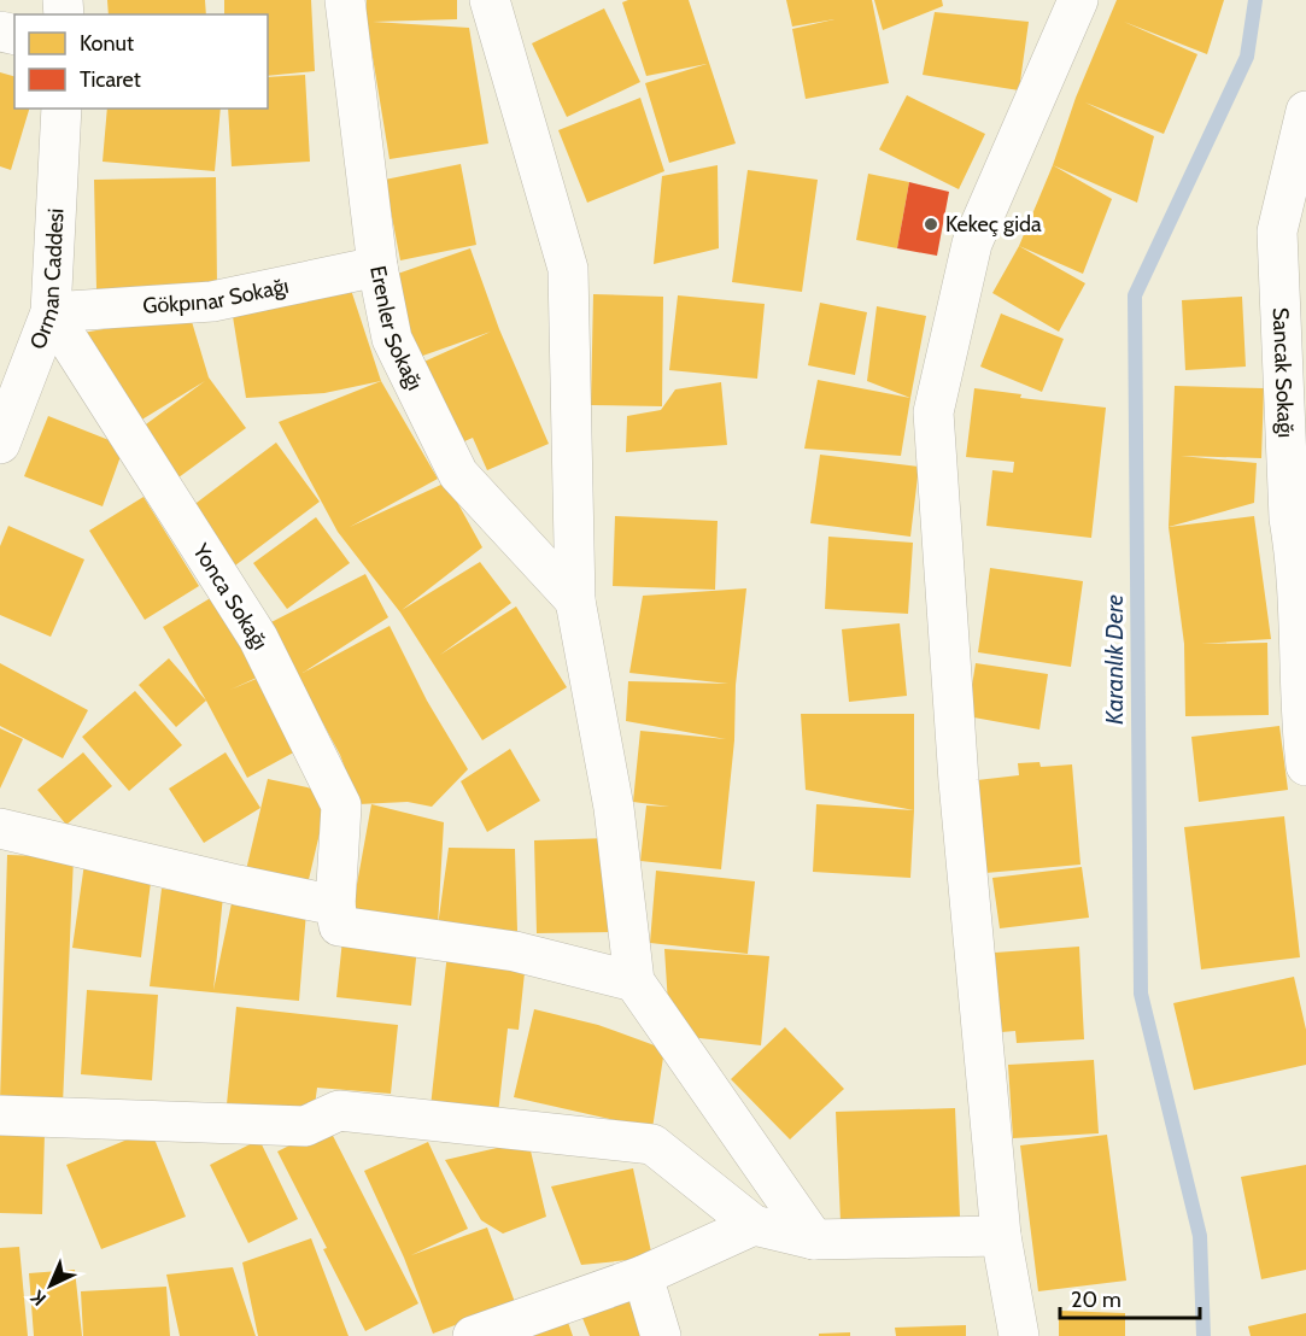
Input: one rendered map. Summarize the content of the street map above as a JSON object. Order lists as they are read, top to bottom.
{
  "streets": {
    "street": [
      "Orman Caddesi",
      "Gökpınar Sokağı",
      "Erenler Sokağı",
      "Sancak Sokağı",
      "Yonca Sokağı"
    ]
  },
  "crossings": [
    ["Orman Caddesi", "Gökpınar Sokağı"],
    ["Orman Caddesi", "Yonca Sokağı"],
    ["Gökpınar Sokağı", "Erenler Sokağı"],
    ["Gökpınar Sokağı", "Yonca Sokağı"]
  ],
  "water": ["Karanlık Dere"],
  "places": ["Kekeç gida"],
  "legend": ["Konut", "Ticaret"],
  "scale_bar": "20 m",
  "north": "bottom left"
}
